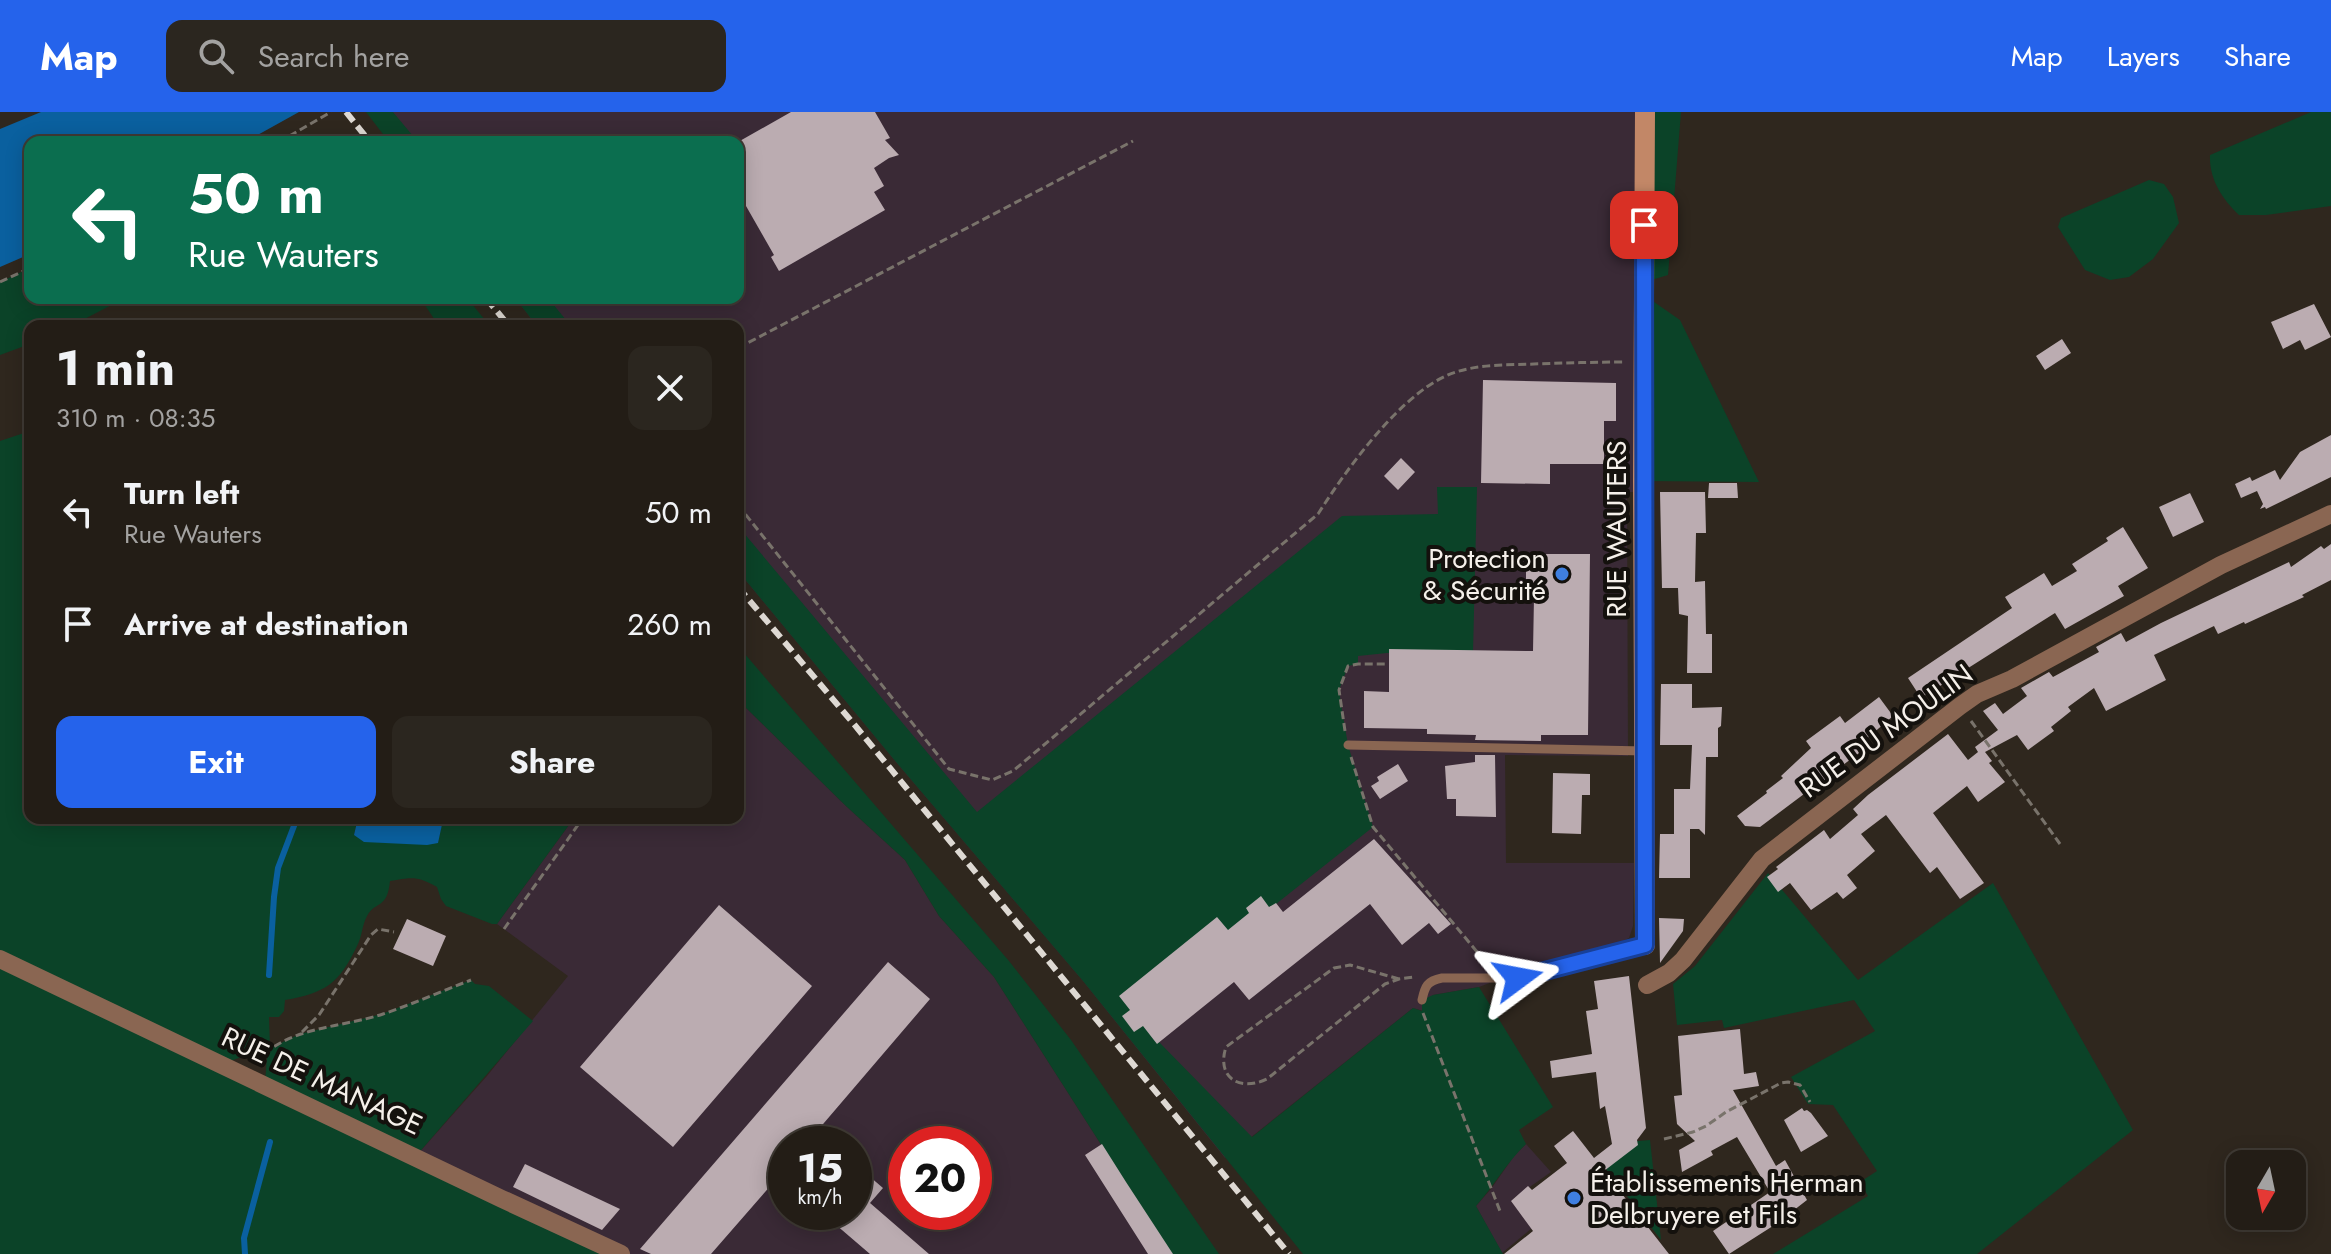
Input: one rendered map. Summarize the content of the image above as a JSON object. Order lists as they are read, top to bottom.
{
  "streets": {
    "street": ["RUE WAUTERS", "RUE DU MOULIN", "RUE DE MANAGE"]
  },
  "places": ["Protection & Sécurité", "Établissements Herman Delbruyere et Fils"],
  "north": "bottom",
  "page": {
    "header": "Map",
    "search": "Search here",
    "nav": ["Map", "Layers", "Share"],
    "turn": ["50 m", "Rue Wauters"],
    "heading": ["1 min", "310 m · 08:35"],
    "list": [
      {
        "name": "Turn left",
        "note": "Rue Wauters",
        "value": "50 m"
      },
      {
        "name": "Arrive at destination",
        "value": "260 m"
      }
    ],
    "buttons": ["Exit", "Share"],
    "speed": "15 km/h",
    "limit": "20"
  }
}
